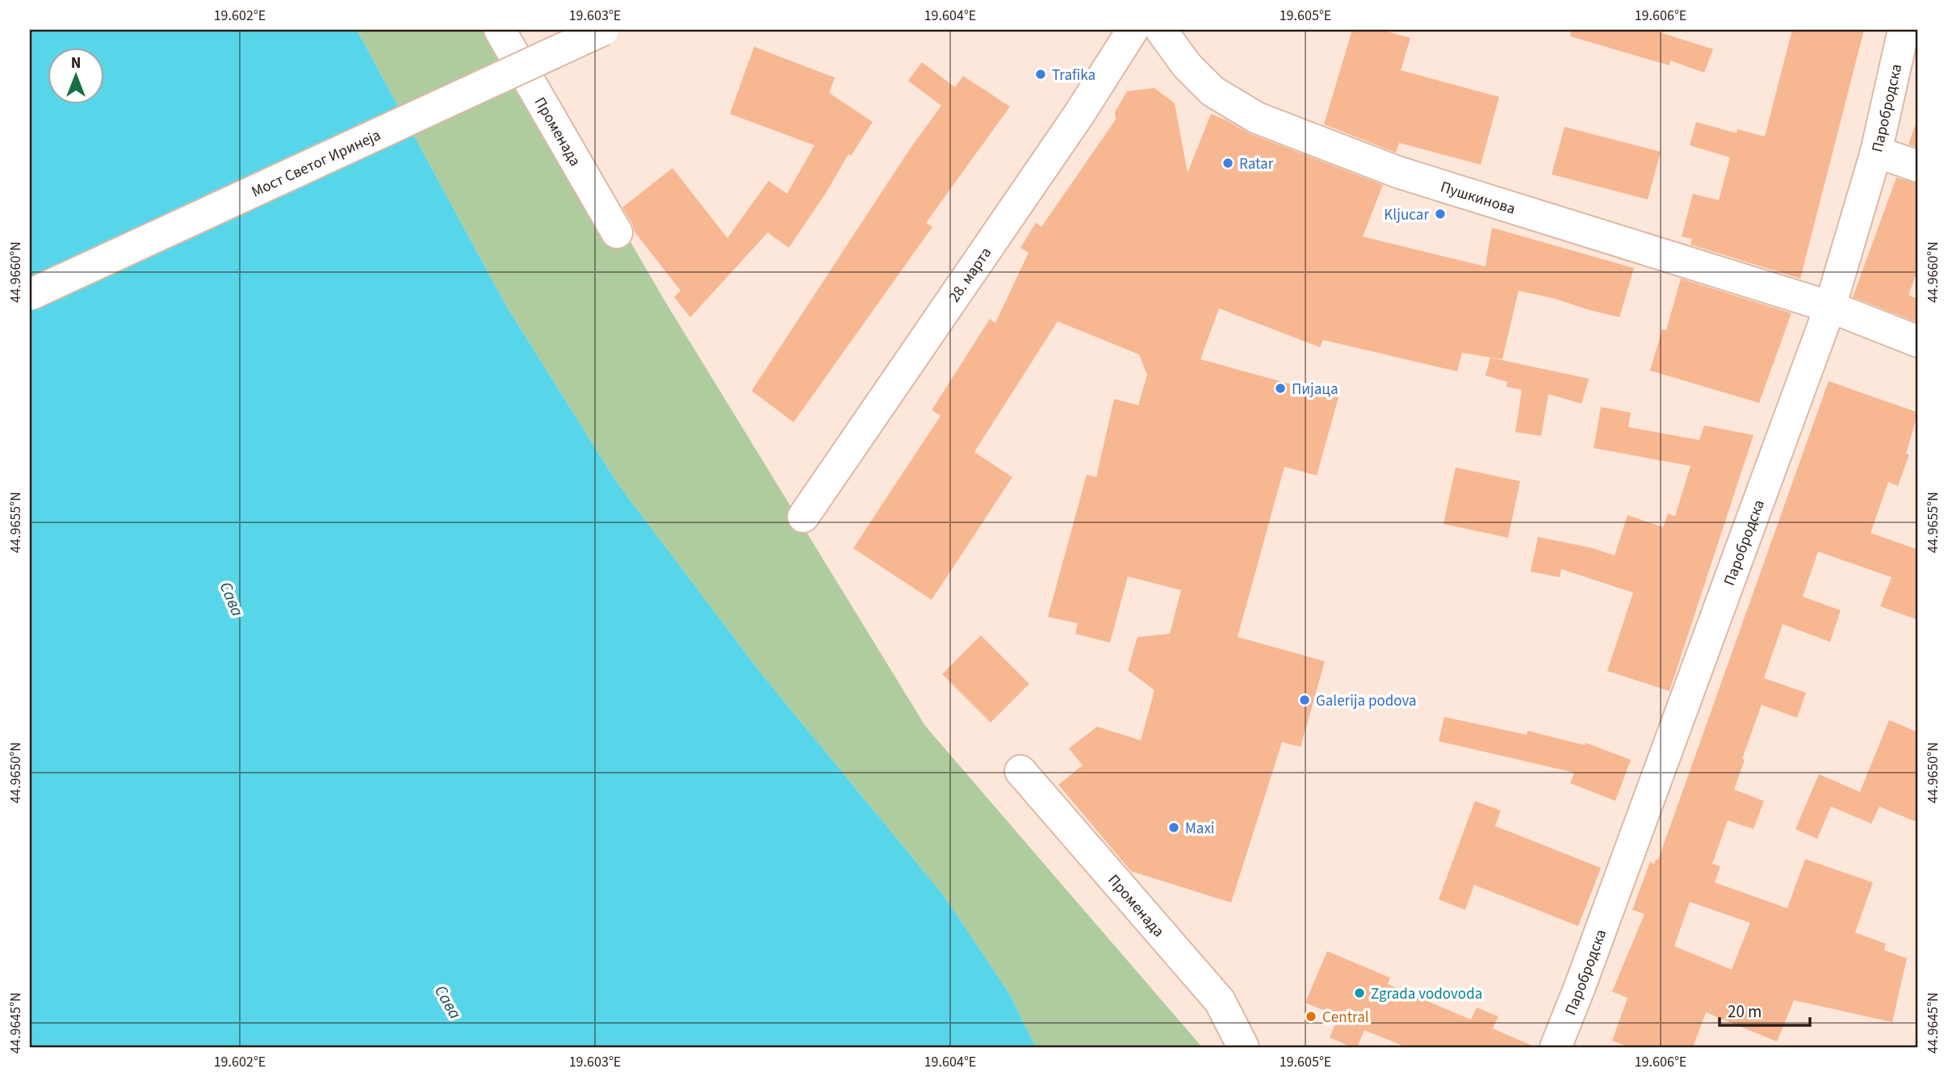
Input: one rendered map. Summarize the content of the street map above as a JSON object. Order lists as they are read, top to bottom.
{
  "streets": {
    "street": [
      "Паробродска",
      "Променада",
      "Мост Светог Иринеја",
      "Пушкинова",
      "28. марта"
    ]
  },
  "crossings": [
    ["Паробродска", "Пушкинова"]
  ],
  "water": ["Сава"],
  "places": [
    "Trafika",
    "Ratar",
    "Kljucar",
    "Пијаца",
    "Galerija podova",
    "Maxi",
    "Zgrada vodovoda",
    "Central"
  ],
  "scale_bar": "20 m",
  "north": "top",
  "coordinates": [
    "19.602°E",
    "19.603°E",
    "19.604°E",
    "19.605°E",
    "19.606°E",
    "44.9660°N",
    "44.9655°N",
    "44.9650°N",
    "44.9645°N"
  ]
}
